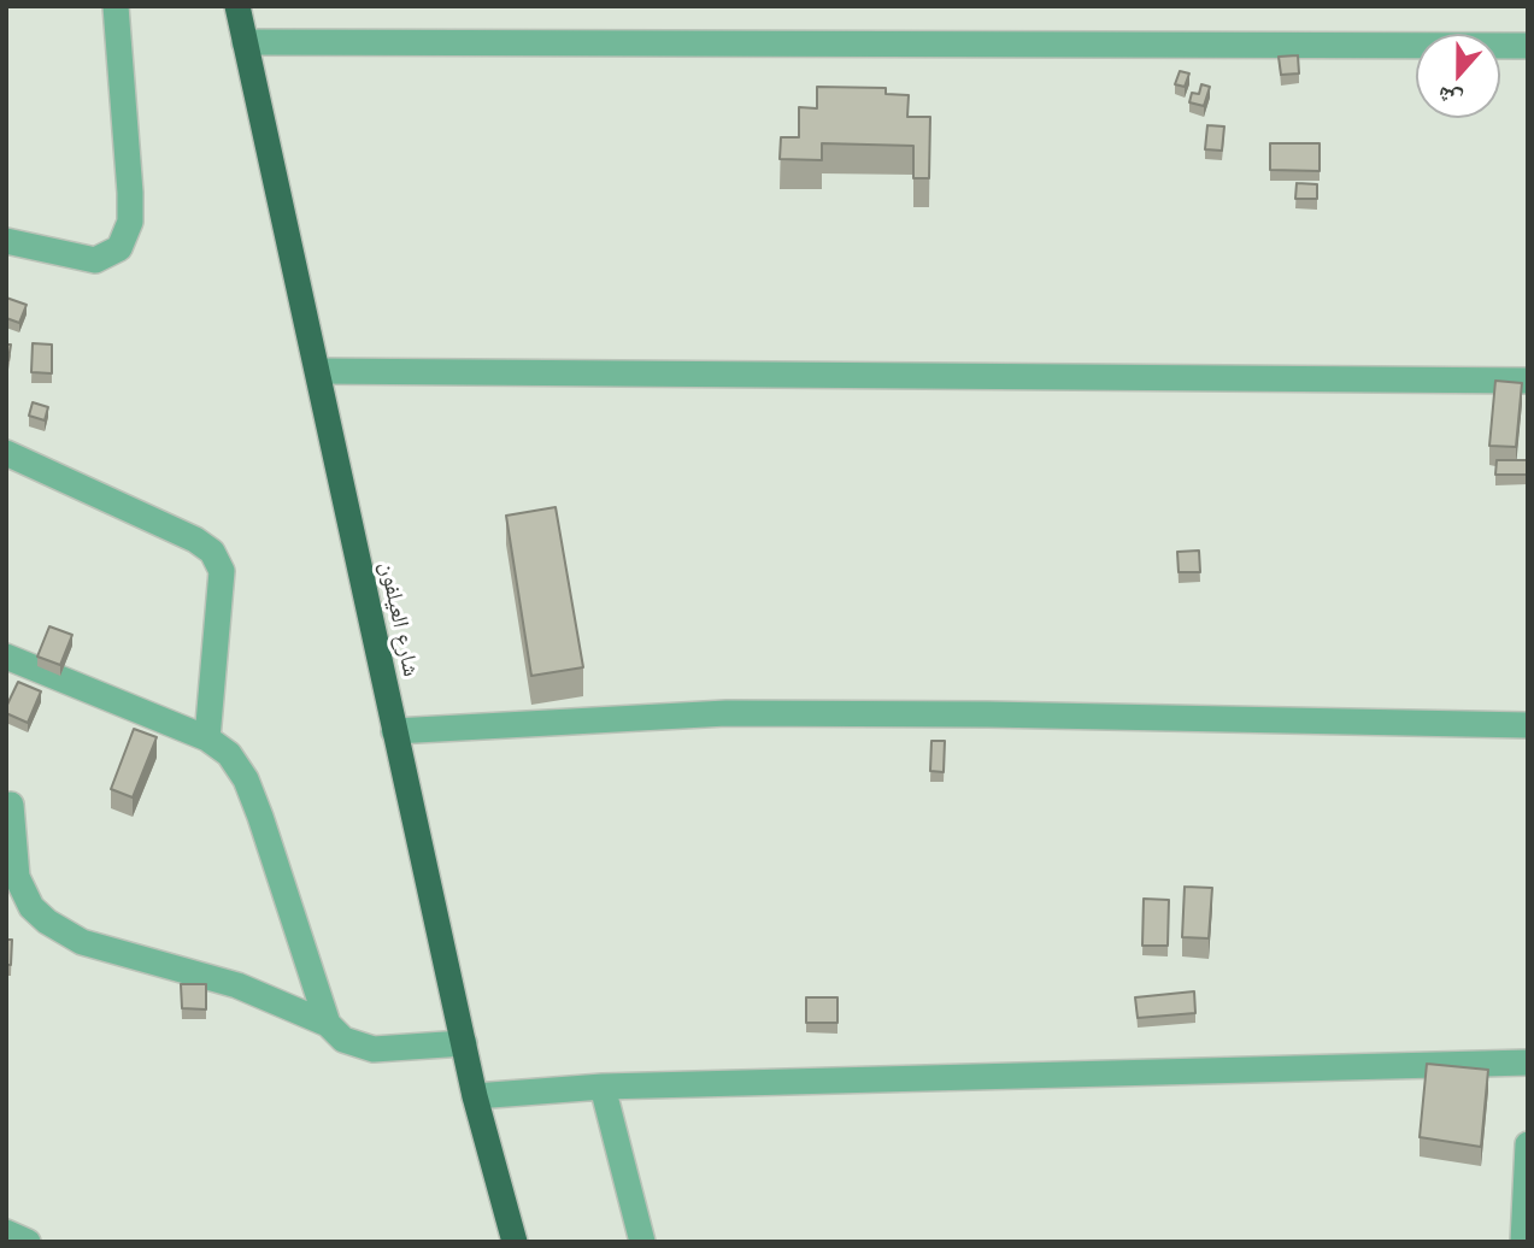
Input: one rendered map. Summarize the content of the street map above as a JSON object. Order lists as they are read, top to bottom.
{
  "streets": {
    "highway": ["شارع العيلفون"]
  },
  "north": "bottom"
}
